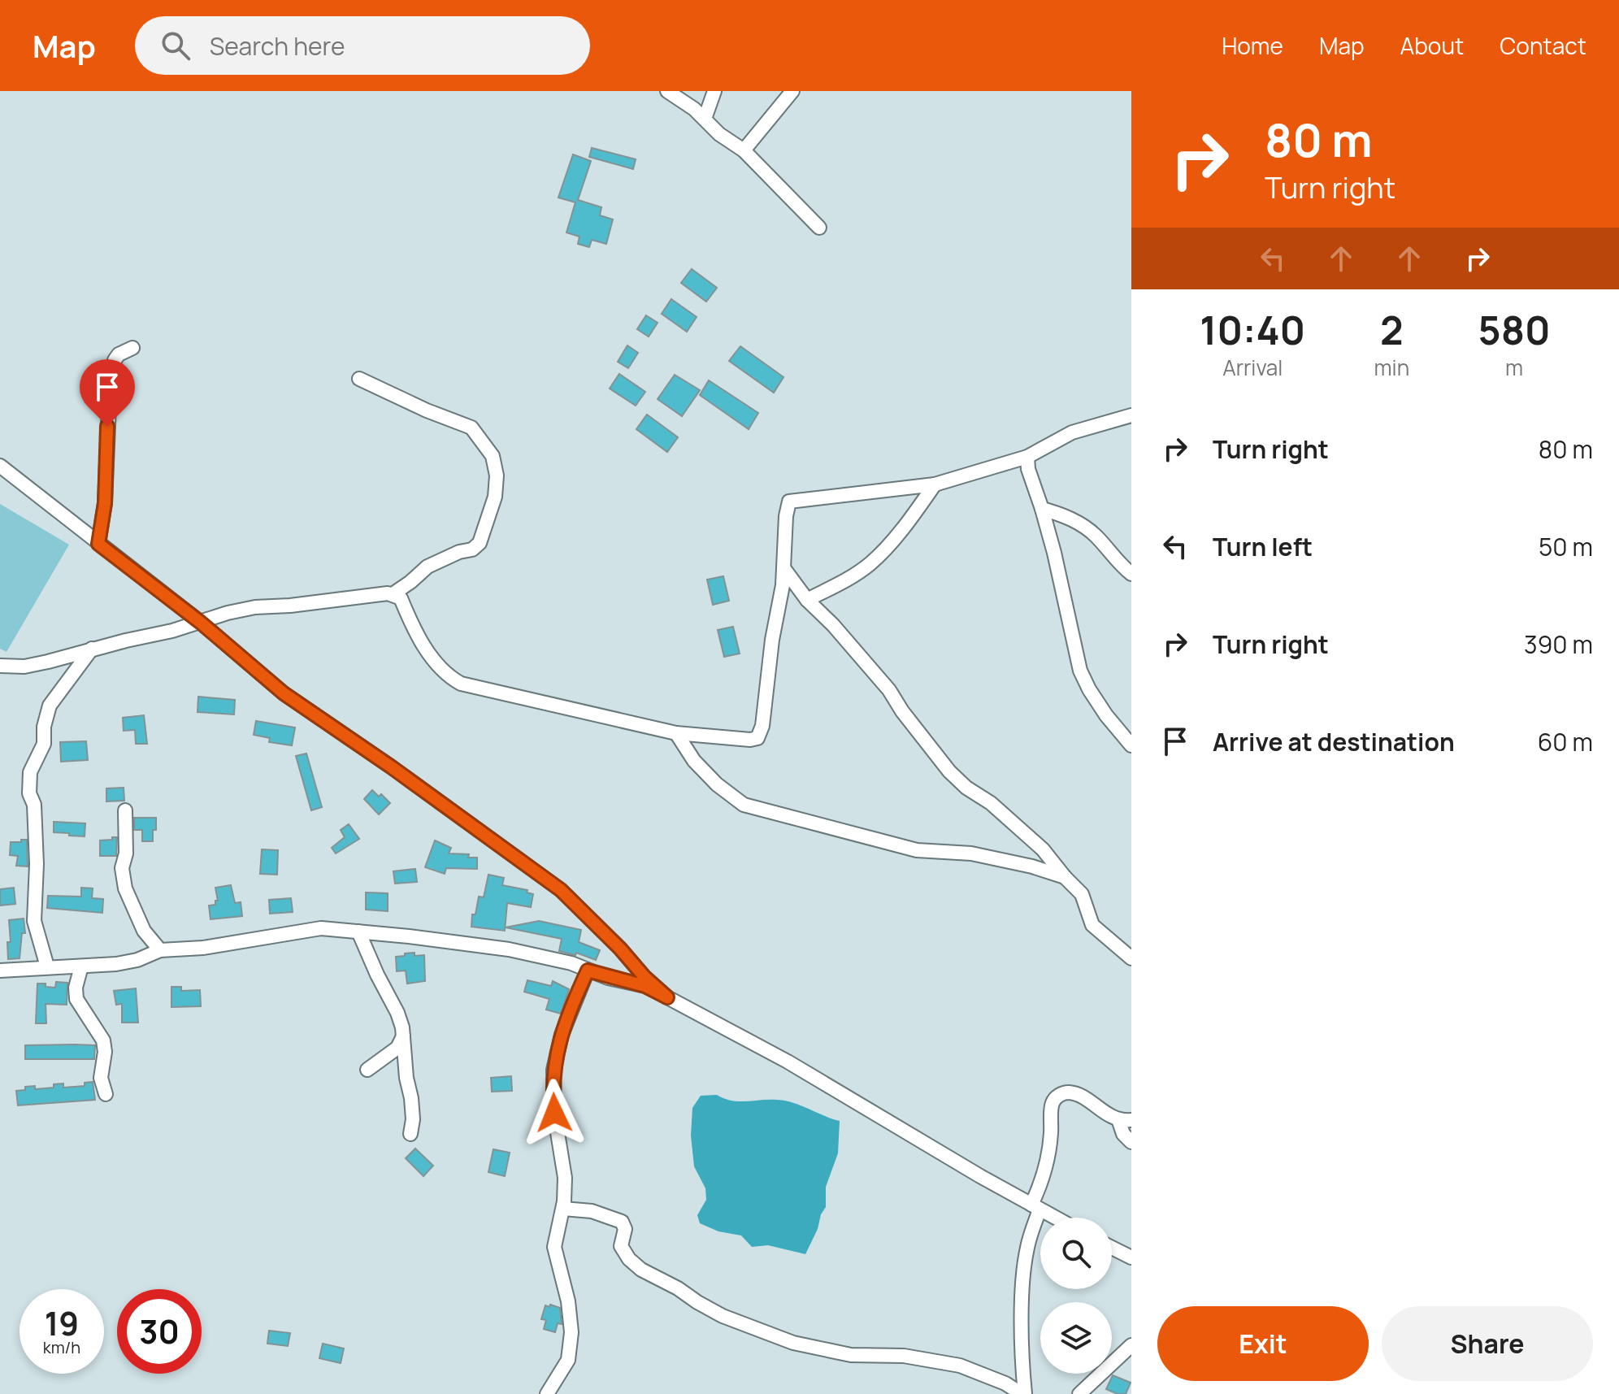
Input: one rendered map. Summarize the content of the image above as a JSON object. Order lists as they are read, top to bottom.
{
  "page": {
    "header": "Map",
    "search": "Search here",
    "nav": [
      "Home",
      "Map",
      "About",
      "Contact"
    ],
    "turn": ["80 m", "Turn right"],
    "eta": [
      "10:40",
      "Arrival",
      "2",
      "min",
      "580",
      "m"
    ],
    "list": [
      {
        "name": "Turn right",
        "value": "80 m"
      },
      {
        "name": "Turn left",
        "value": "50 m"
      },
      {
        "name": "Turn right",
        "value": "390 m"
      },
      {
        "name": "Arrive at destination",
        "value": "60 m"
      }
    ],
    "speed": "19 km/h",
    "limit": "30",
    "buttons": ["Exit", "Share"]
  }
}
